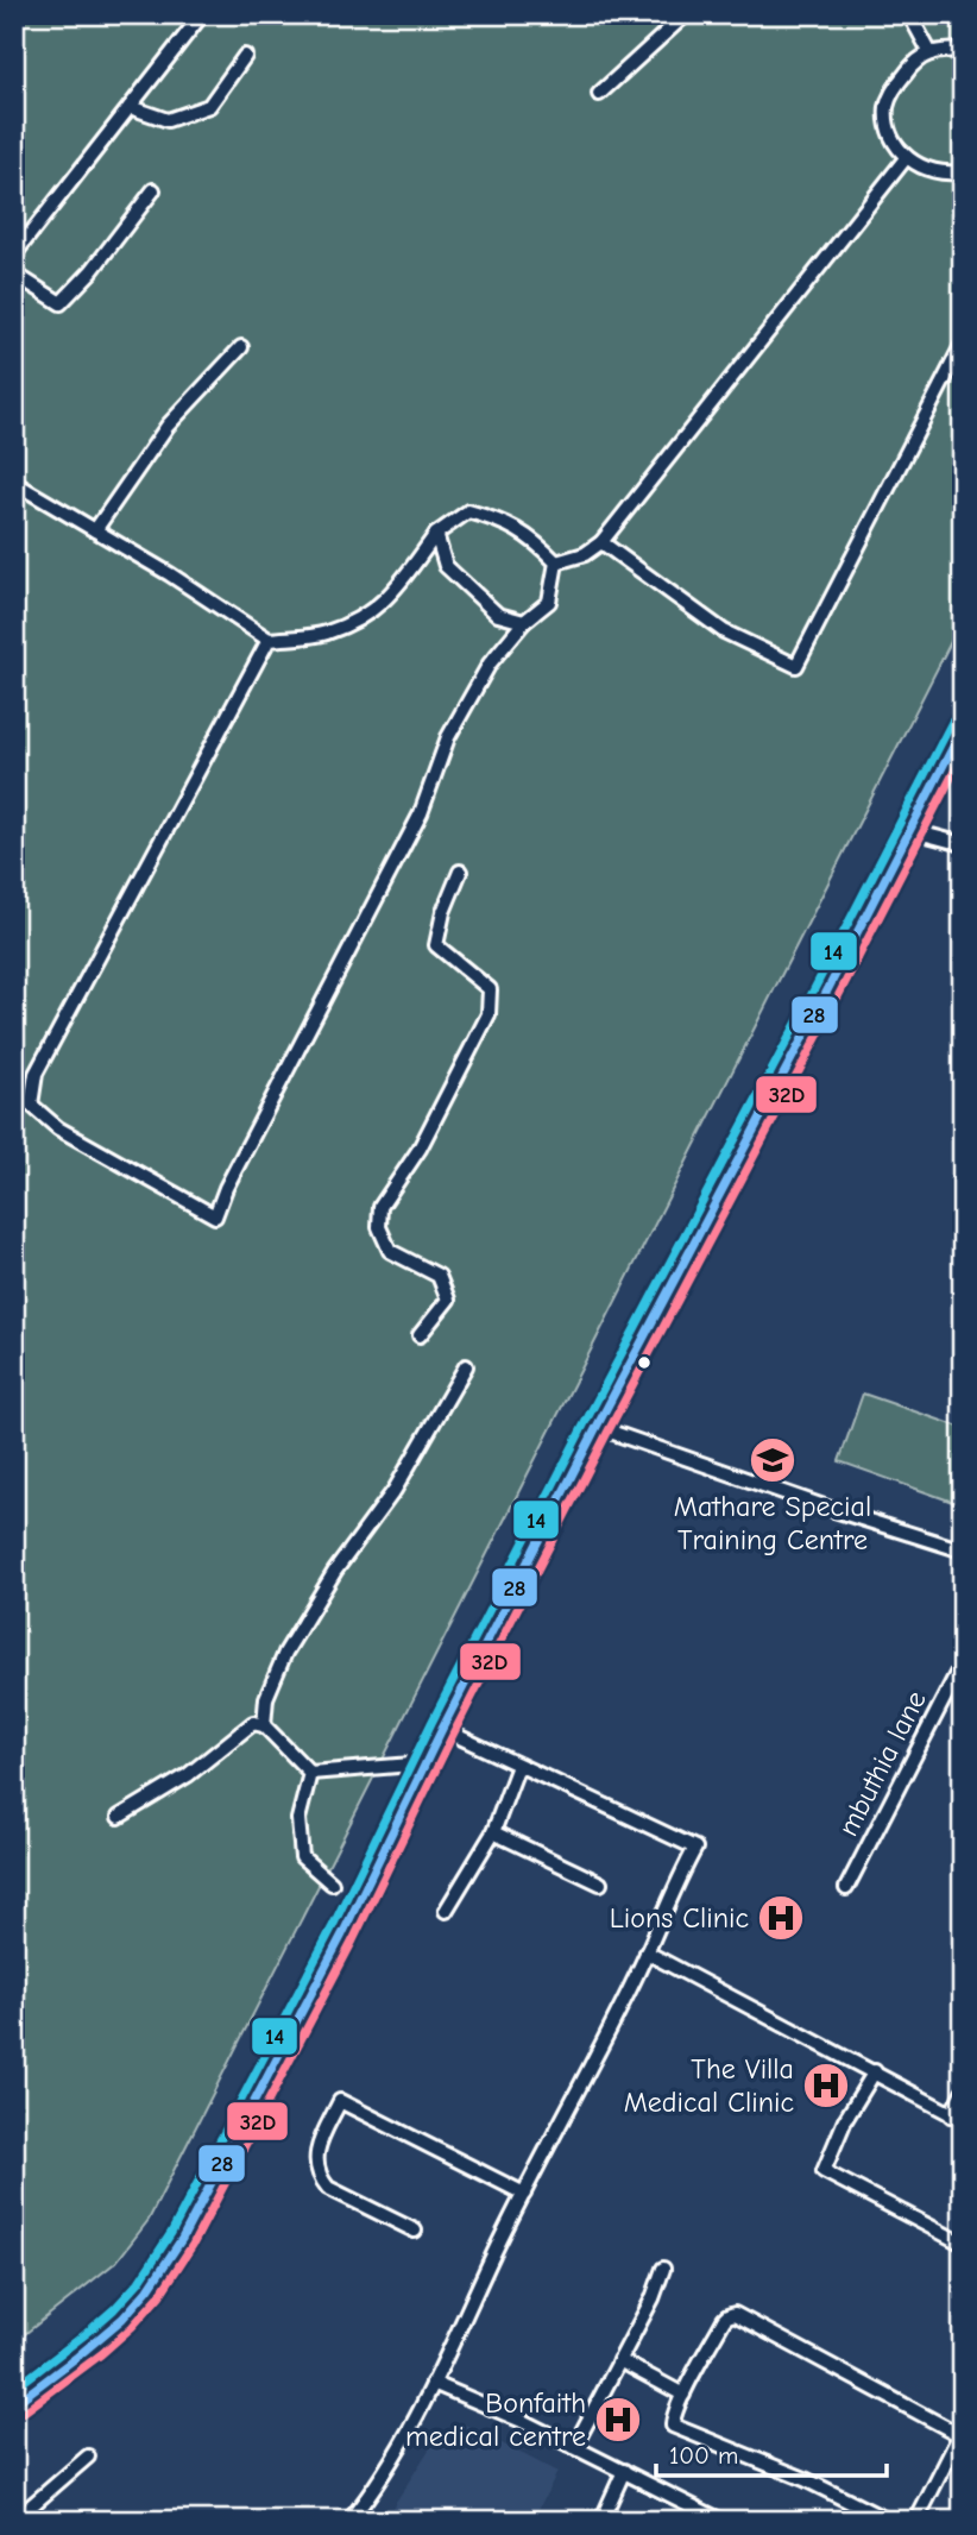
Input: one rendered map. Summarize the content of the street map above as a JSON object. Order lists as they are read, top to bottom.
{
  "streets": {
    "street": ["mbuthia lane"]
  },
  "places": {
    "school or university": ["Mathare Special Training Centre"],
    "hospital": ["Lions Clinic", "The Villa Medical Clinic", "Bonfaith medical centre"]
  },
  "lines": ["transit line 14", "transit line 28", "transit line 32D"],
  "scale_bar": "100 m"
}
